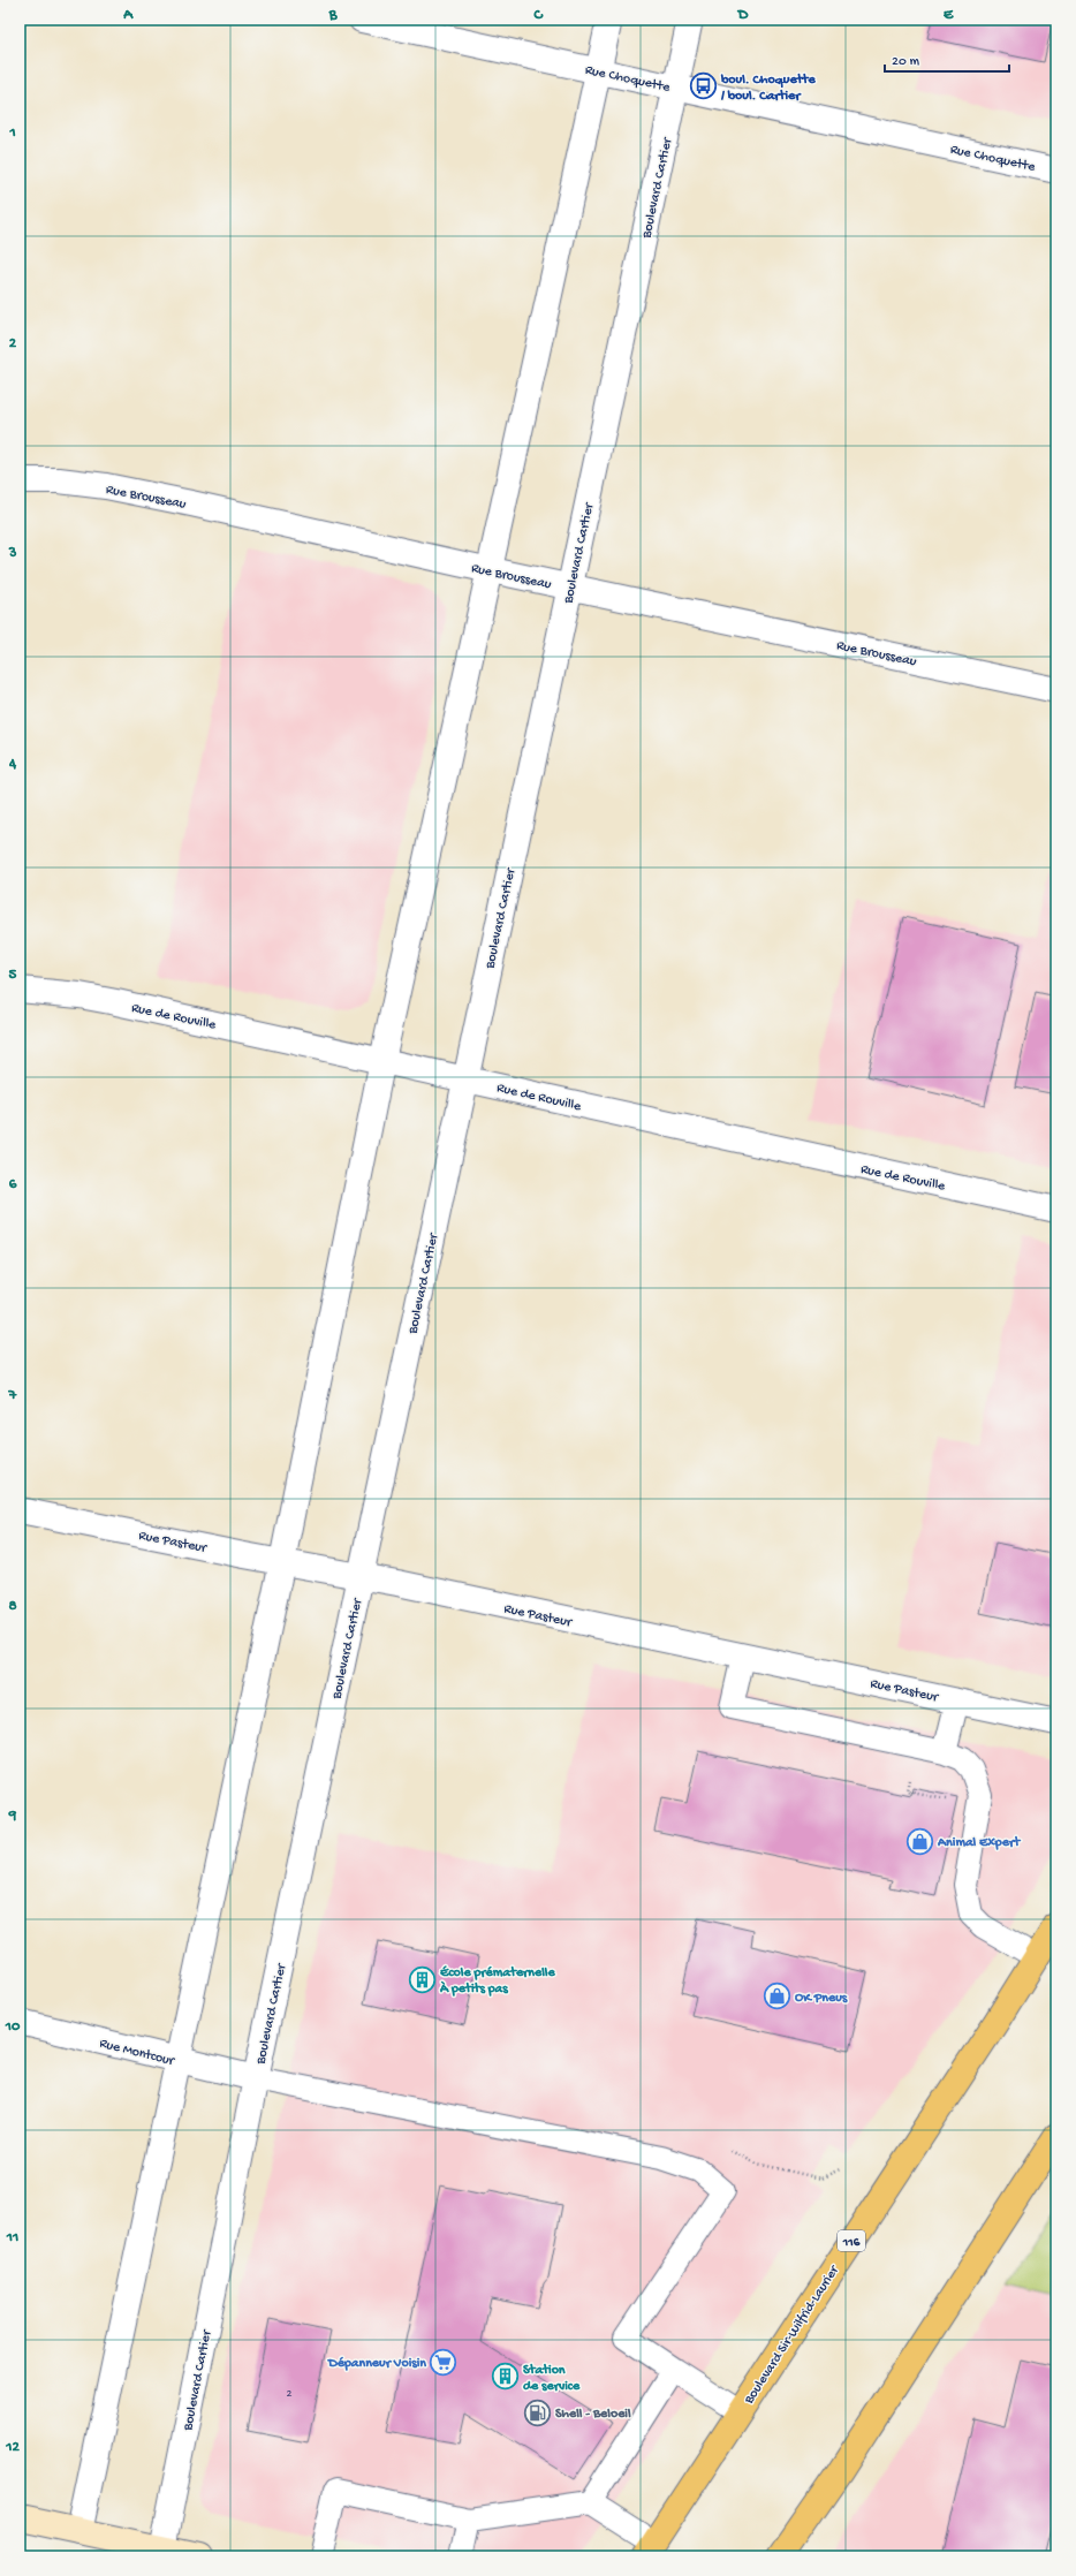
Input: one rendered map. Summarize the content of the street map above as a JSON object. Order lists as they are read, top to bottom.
{
  "streets": {
    "main road": ["116", "Boulevard Sir-Wilfrid-Laurier"],
    "street": [
      "Rue Choquette",
      "Boulevard Cartier",
      "Rue Brousseau",
      "Rue de Rouville",
      "Rue Pasteur",
      "Rue Montcour"
    ]
  },
  "crossings": [
    ["Rue Choquette", "Boulevard Cartier"],
    ["Boulevard Cartier", "Rue Brousseau"],
    ["Boulevard Cartier", "Rue de Rouville"],
    ["Boulevard Cartier", "Rue Pasteur"],
    ["Boulevard Cartier", "Rue Montcour"]
  ],
  "places": {
    "bus stop": ["boul. Choquette / boul. Cartier"],
    "shop": ["Animal Expert", "OK Pneus"],
    "building": ["École prématernelle À petits pas", "Station de service"],
    "supermarket": ["Dépanneur Voisin"],
    "fuel station": ["Shell - Beloeil"]
  },
  "house_numbers": ["2"],
  "scale_bar": "20 m",
  "grid": {
    "columns": [
      "A",
      "B",
      "C",
      "D",
      "E"
    ],
    "rows": [
      "1",
      "2",
      "3",
      "4",
      "5",
      "6",
      "7",
      "8",
      "9",
      "10",
      "11",
      "12"
    ]
  }
}
